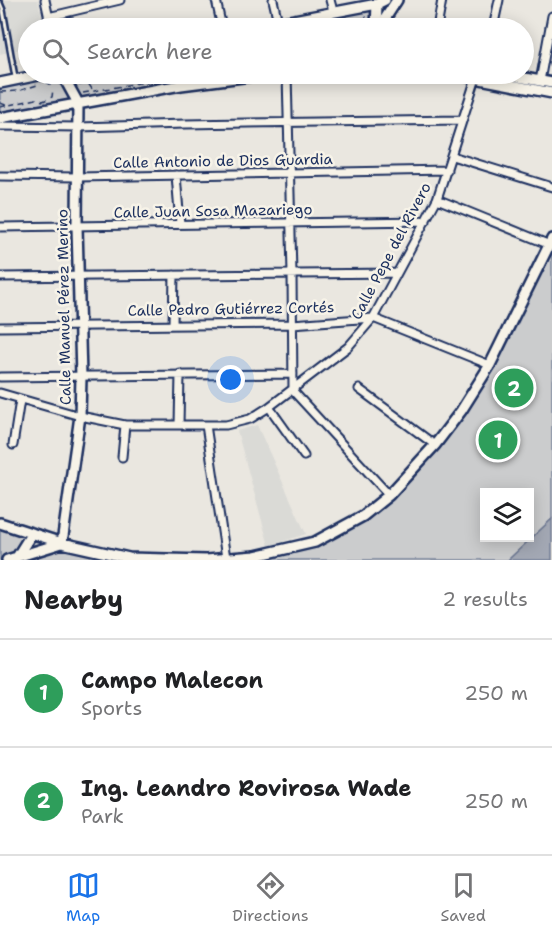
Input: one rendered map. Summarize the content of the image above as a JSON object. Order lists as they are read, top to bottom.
{
  "streets": {
    "main road": ["Calle Manuel Pérez Merino"],
    "street": [
      "Calle Antonio de Dios Guardia",
      "Calle Juan Sosa Mazariego",
      "Calle Pepe del Rivero",
      "Calle Pedro Gutiérrez Cortés"
    ]
  },
  "crossings": [
    ["Calle Antonio de Dios Guardia", "Calle Pepe del Rivero"],
    ["Calle Antonio de Dios Guardia", "Calle Manuel Pérez Merino"],
    ["Calle Juan Sosa Mazariego", "Calle Pepe del Rivero"],
    ["Calle Juan Sosa Mazariego", "Calle Manuel Pérez Merino"],
    ["Calle Pepe del Rivero", "Calle Manuel Pérez Merino"],
    ["Calle Pepe del Rivero", "Calle Pedro Gutiérrez Cortés"],
    ["Calle Manuel Pérez Merino", "Calle Pedro Gutiérrez Cortés"]
  ],
  "page": {
    "search": "Search here",
    "pins": ["2", "1"],
    "heading": ["Nearby", "2 results"],
    "list": [
      {
        "mark": "1",
        "name": "Campo Malecon",
        "note": "Sports",
        "value": "250 m"
      },
      {
        "mark": "2",
        "name": "Ing. Leandro Rovirosa Wade",
        "note": "Park",
        "value": "250 m"
      }
    ],
    "nav": ["Map", "Directions", "Saved"]
  }
}
